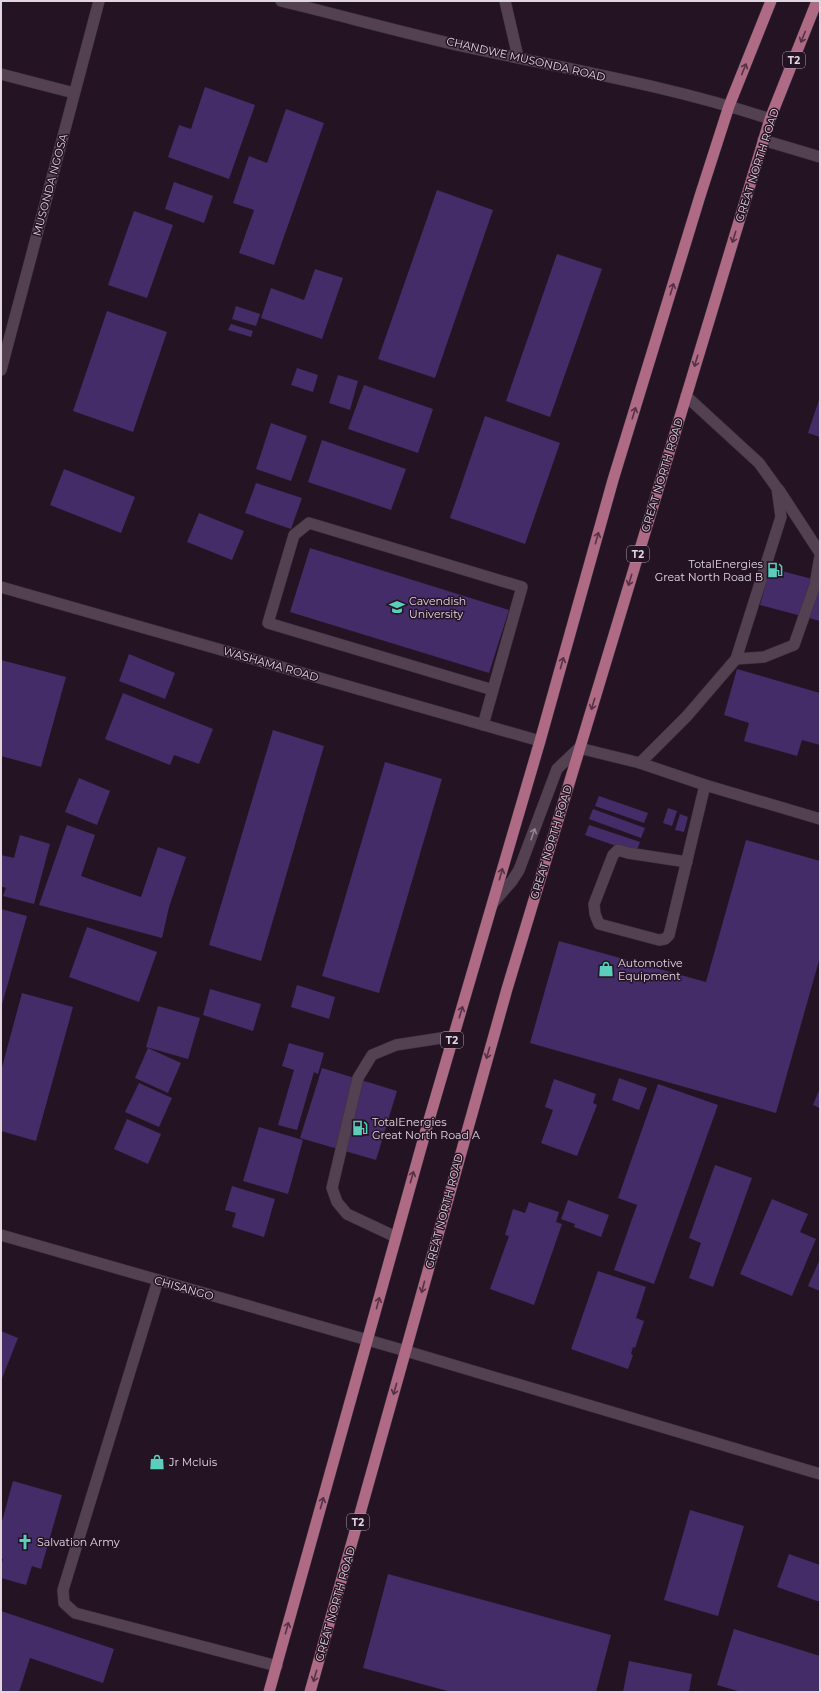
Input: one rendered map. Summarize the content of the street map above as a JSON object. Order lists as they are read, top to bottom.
{
  "streets": {
    "main road": ["T2", "GREAT NORTH ROAD"],
    "street": [
      "CHANDWE MUSONDA ROAD",
      "MUSONDA NGOSA",
      "WASHAMA ROAD",
      "CHISANGO"
    ]
  },
  "crossings": [
    ["CHANDWE MUSONDA ROAD", "T2"],
    ["CHANDWE MUSONDA ROAD", "GREAT NORTH ROAD"],
    ["T2", "WASHAMA ROAD"],
    ["T2", "CHISANGO"],
    ["GREAT NORTH ROAD", "CHISANGO"]
  ],
  "places": {
    "fuel station": ["TotalEnergies Great North Road B", "TotalEnergies Great North Road A"],
    "school or university": ["Cavendish University"],
    "shop": ["Automotive Equipment", "Jr Mcluis"],
    "church": ["Salvation Army"]
  }
}
